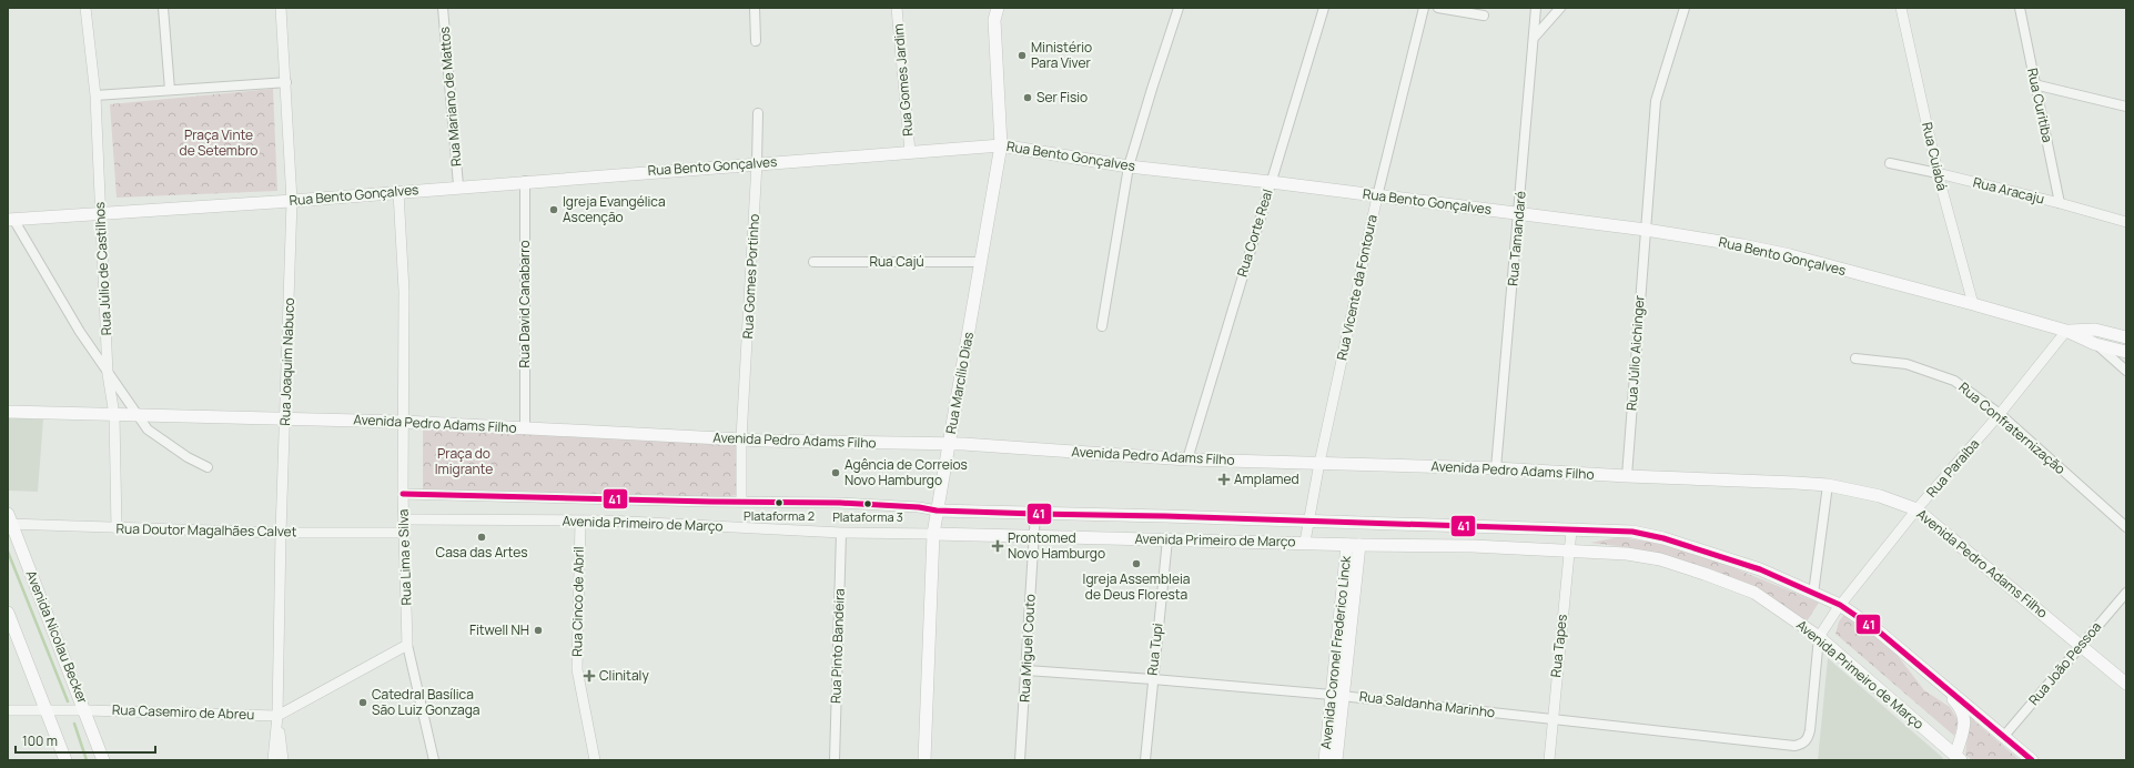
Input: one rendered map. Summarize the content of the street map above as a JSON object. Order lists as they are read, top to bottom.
{
  "streets": {
    "main road": [
      "Rua Bento Gonçalves",
      "Rua Marcílio Dias",
      "Avenida Pedro Adams Filho",
      "Avenida Primeiro de Março",
      "Avenida Nicolau Becker",
      "Avenida Coronel Frederico Linck"
    ],
    "street": [
      "Rua Gomes Jardim",
      "Rua Mariano de Mattos",
      "Rua Curitiba",
      "Rua Cuiabá",
      "Rua Aracaju",
      "Rua Corte Real",
      "Rua Tamandaré",
      "Rua Cajú",
      "Rua Júlio de Castilhos",
      "Rua Gomes Portinho",
      "Rua Vicente da Fontoura",
      "Rua David Canabarro",
      "Rua Júlio Aichinger",
      "Rua Joaquim Nabuco",
      "Rua Confraternização",
      "Rua Paraíba",
      "Rua Doutor Magalhães Calvet",
      "Rua Lima e Silva",
      "Rua Cinco de Abril",
      "Rua Pinto Bandeira",
      "Rua Tapes",
      "Rua Miguel Couto",
      "Rua Tupi",
      "Rua João Pessoa",
      "Rua Saldanha Marinho",
      "Rua Casemiro de Abreu"
    ]
  },
  "crossings": [
    ["Rua Gomes Jardim", "Rua Bento Gonçalves"],
    ["Rua Mariano de Mattos", "Rua Bento Gonçalves"],
    ["Rua Curitiba", "Rua Aracaju"],
    ["Rua Bento Gonçalves", "Rua Cuiabá"],
    ["Rua Bento Gonçalves", "Rua Corte Real"],
    ["Rua Bento Gonçalves", "Rua Tamandaré"],
    ["Rua Bento Gonçalves", "Rua Júlio de Castilhos"],
    ["Rua Bento Gonçalves", "Rua Gomes Portinho"],
    ["Rua Bento Gonçalves", "Rua Vicente da Fontoura"],
    ["Rua Bento Gonçalves", "Rua David Canabarro"],
    ["Rua Bento Gonçalves", "Rua Júlio Aichinger"],
    ["Rua Bento Gonçalves", "Rua Joaquim Nabuco"],
    ["Rua Bento Gonçalves", "Rua Marcílio Dias"],
    ["Rua Bento Gonçalves", "Rua Paraíba"],
    ["Rua Bento Gonçalves", "Rua Lima e Silva"],
    ["Rua Cuiabá", "Rua Aracaju"],
    ["Rua Corte Real", "Avenida Pedro Adams Filho"],
    ["Rua Tamandaré", "Avenida Pedro Adams Filho"],
    ["Rua Cajú", "Rua Marcílio Dias"],
    ["Rua Júlio de Castilhos", "Avenida Pedro Adams Filho"],
    ["Rua Júlio de Castilhos", "Rua Doutor Magalhães Calvet"],
    ["Rua Gomes Portinho", "Avenida Pedro Adams Filho"],
    ["Rua Gomes Portinho", "Avenida Primeiro de Março"],
    ["Rua Vicente da Fontoura", "Avenida Pedro Adams Filho"],
    ["Rua Vicente da Fontoura", "Avenida Primeiro de Março"],
    ["Rua David Canabarro", "Avenida Pedro Adams Filho"],
    ["Rua Júlio Aichinger", "Avenida Pedro Adams Filho"],
    ["Rua Joaquim Nabuco", "Avenida Pedro Adams Filho"],
    ["Rua Joaquim Nabuco", "Rua Doutor Magalhães Calvet"],
    ["Rua Joaquim Nabuco", "Rua Casemiro de Abreu"],
    ["Rua Marcílio Dias", "Avenida Pedro Adams Filho"],
    ["Rua Marcílio Dias", "Avenida Primeiro de Março"],
    ["Avenida Pedro Adams Filho", "Rua Paraíba"],
    ["Avenida Pedro Adams Filho", "Rua Lima e Silva"],
    ["Avenida Pedro Adams Filho", "Rua João Pessoa"],
    ["Rua Confraternização", "Rua Paraíba"],
    ["Rua Paraíba", "Avenida Primeiro de Março"],
    ["Rua Paraíba", "Rua Saldanha Marinho"],
    ["Avenida Primeiro de Março", "Rua Lima e Silva"],
    ["Avenida Primeiro de Março", "Rua Cinco de Abril"],
    ["Avenida Primeiro de Março", "Rua Pinto Bandeira"],
    ["Avenida Primeiro de Março", "Rua Tapes"],
    ["Avenida Primeiro de Março", "Rua Miguel Couto"],
    ["Avenida Primeiro de Março", "Rua Tupi"],
    ["Avenida Primeiro de Março", "Avenida Coronel Frederico Linck"],
    ["Avenida Primeiro de Março", "Rua João Pessoa"],
    ["Avenida Primeiro de Março", "Rua Saldanha Marinho"],
    ["Rua Doutor Magalhães Calvet", "Rua Lima e Silva"],
    ["Rua Doutor Magalhães Calvet", "Avenida Nicolau Becker"],
    ["Avenida Nicolau Becker", "Rua Casemiro de Abreu"],
    ["Rua Tapes", "Rua Saldanha Marinho"],
    ["Rua Miguel Couto", "Rua Saldanha Marinho"],
    ["Rua Tupi", "Rua Saldanha Marinho"],
    ["Avenida Coronel Frederico Linck", "Rua Saldanha Marinho"]
  ],
  "parks": ["Praça Vinte de Setembro", "Praça do Imigrante"],
  "places": {
    "other": [
      "Ministério Para Viver",
      "Ser Fisio",
      "Igreja Evangélica Ascenção",
      "Agência de Correios Novo Hamburgo",
      "Plataforma 2",
      "Plataforma 3",
      "Casa das Artes",
      "Igreja Assembleia de Deus Floresta",
      "Fitwell NH",
      "Catedral Basílica São Luiz Gonzaga"
    ],
    "health": ["Amplamed", "Prontomed Novo Hamburgo", "Clinitaly"]
  },
  "lines": ["transit line 41"],
  "scale_bar": "100 m"
}
